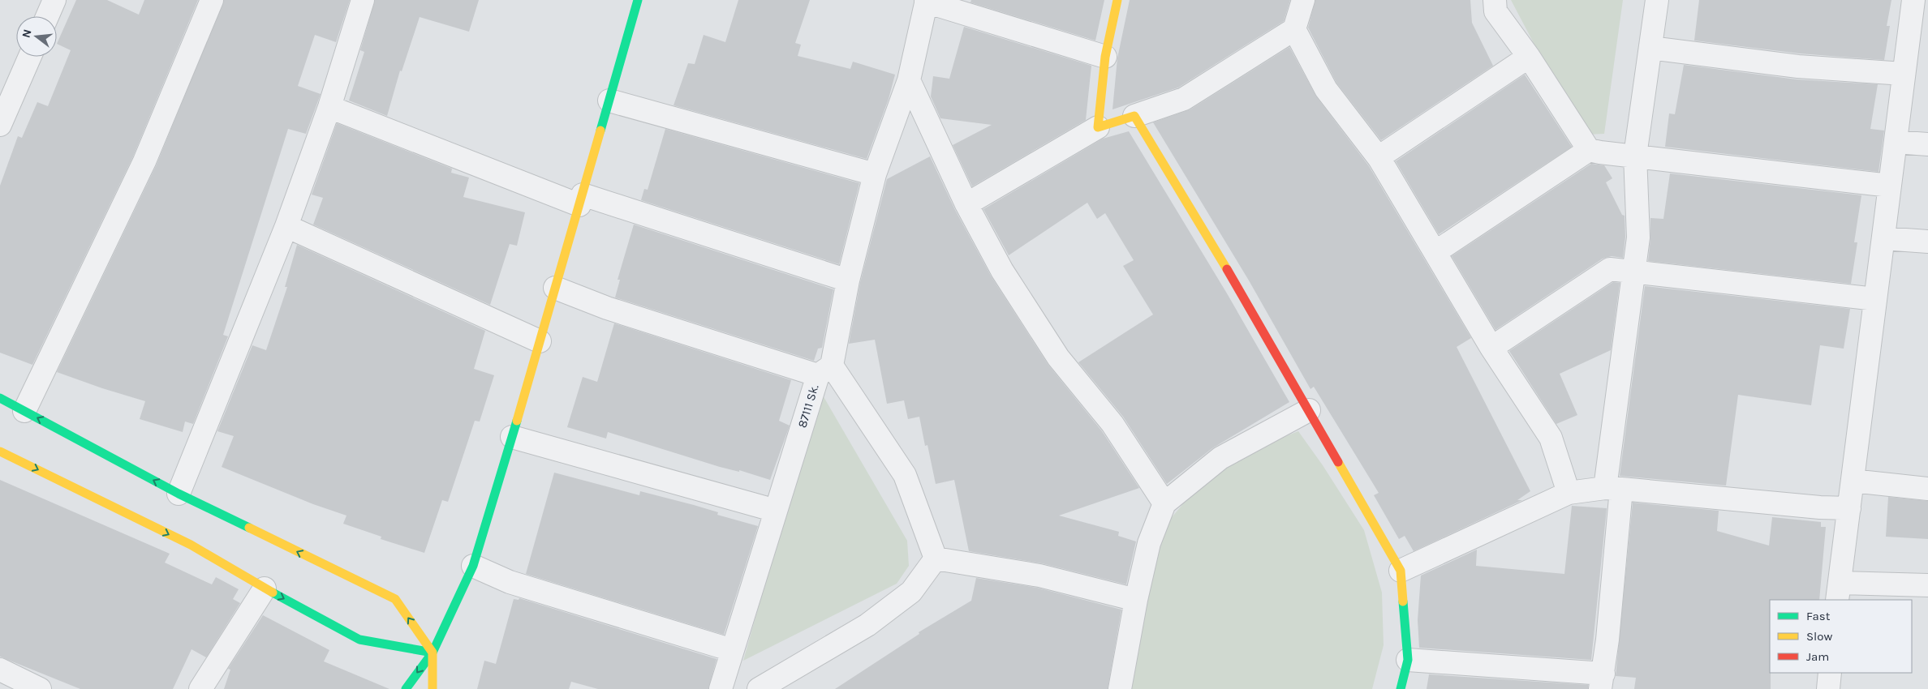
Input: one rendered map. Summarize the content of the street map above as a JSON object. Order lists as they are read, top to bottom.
{
  "streets": {
    "street": ["87111 Sk."]
  },
  "legend": ["Fast", "Slow", "Jam"],
  "north": "left"
}
